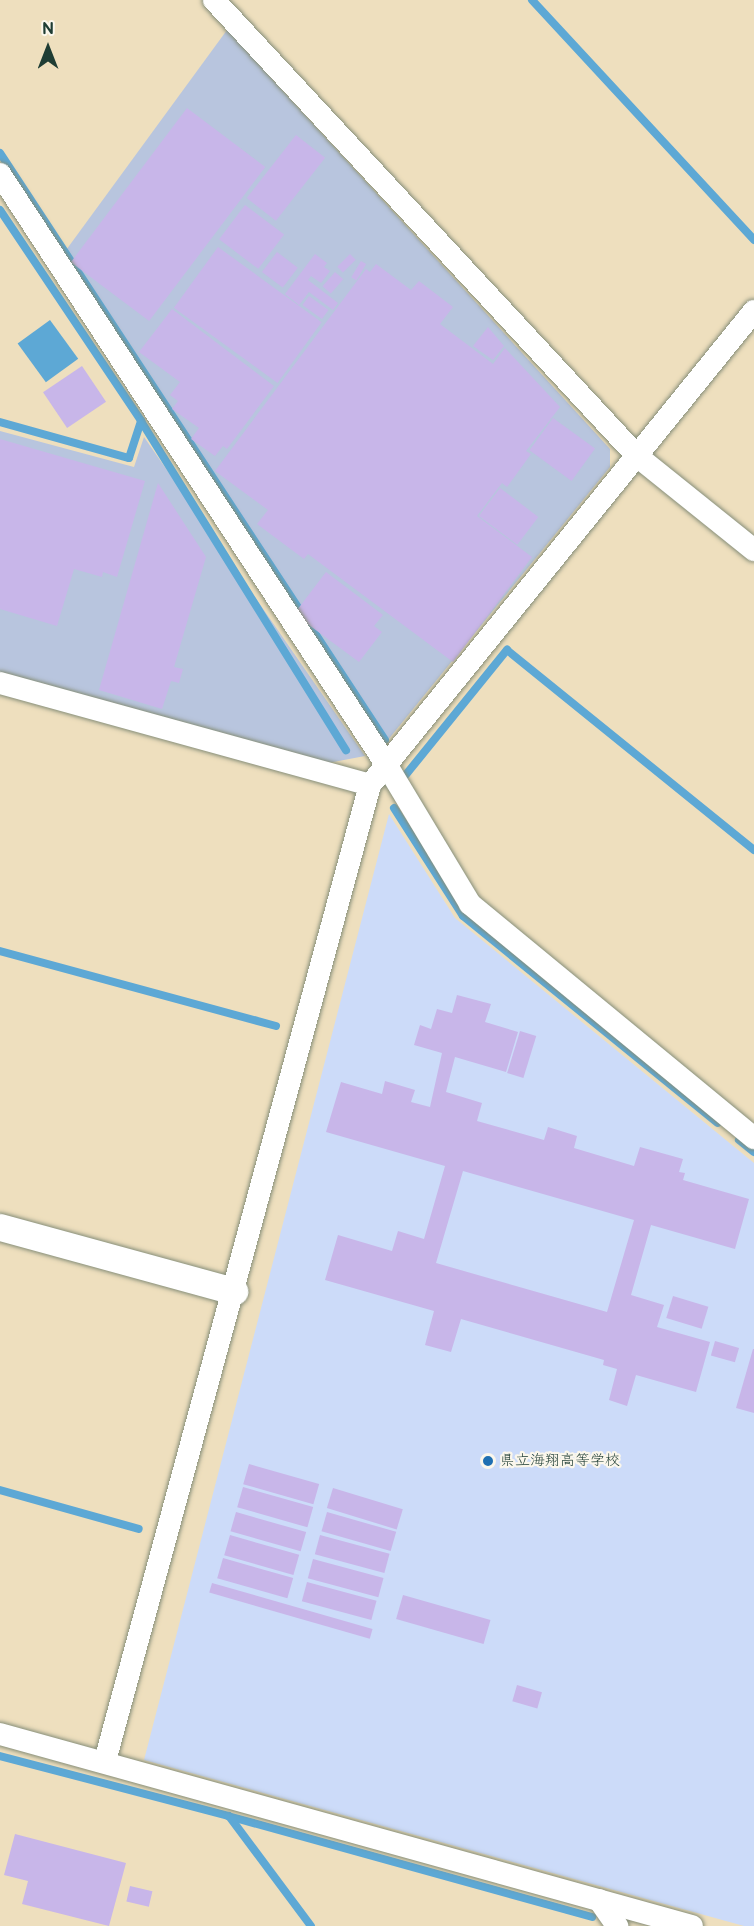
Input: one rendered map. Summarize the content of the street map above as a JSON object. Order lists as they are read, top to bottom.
{
  "places": ["県立海翔高等学校"],
  "north": "top"
}
